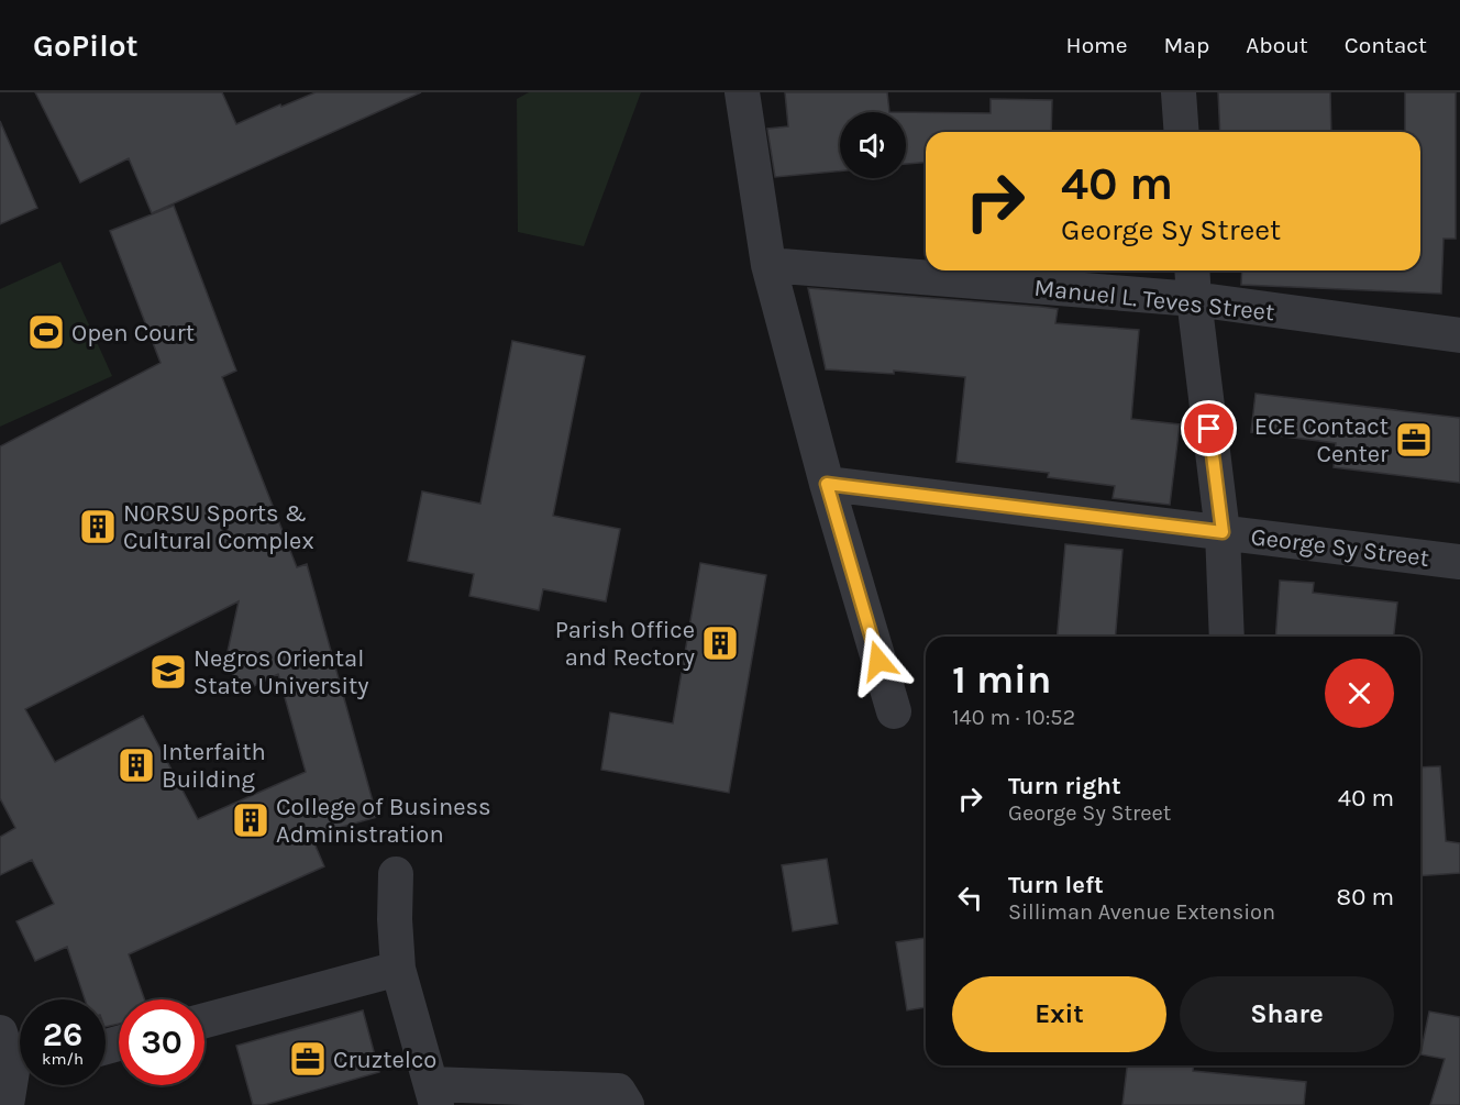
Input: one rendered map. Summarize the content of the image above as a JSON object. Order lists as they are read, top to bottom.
{
  "streets": {
    "street": ["Manuel L. Teves Street", "George Sy Street"]
  },
  "places": {
    "sports": ["Open Court"],
    "office": ["ECE Contact Center", "Cruztelco"],
    "building": [
      "NORSU Sports & Cultural Complex",
      "Parish Office and Rectory",
      "Interfaith Building",
      "College of Business Administration"
    ],
    "school or university": ["Negros Oriental State University"]
  },
  "page": {
    "header": "GoPilot",
    "nav": [
      "Home",
      "Map",
      "About",
      "Contact"
    ],
    "turn": ["40 m", "George Sy Street"],
    "heading": ["1 min", "140 m · 10:52"],
    "list": [
      {
        "name": "Turn right",
        "note": "George Sy Street",
        "value": "40 m"
      },
      {
        "name": "Turn left",
        "note": "Silliman Avenue Extension",
        "value": "80 m"
      }
    ],
    "buttons": ["Exit", "Share"],
    "speed": "26 km/h",
    "limit": "30"
  }
}
